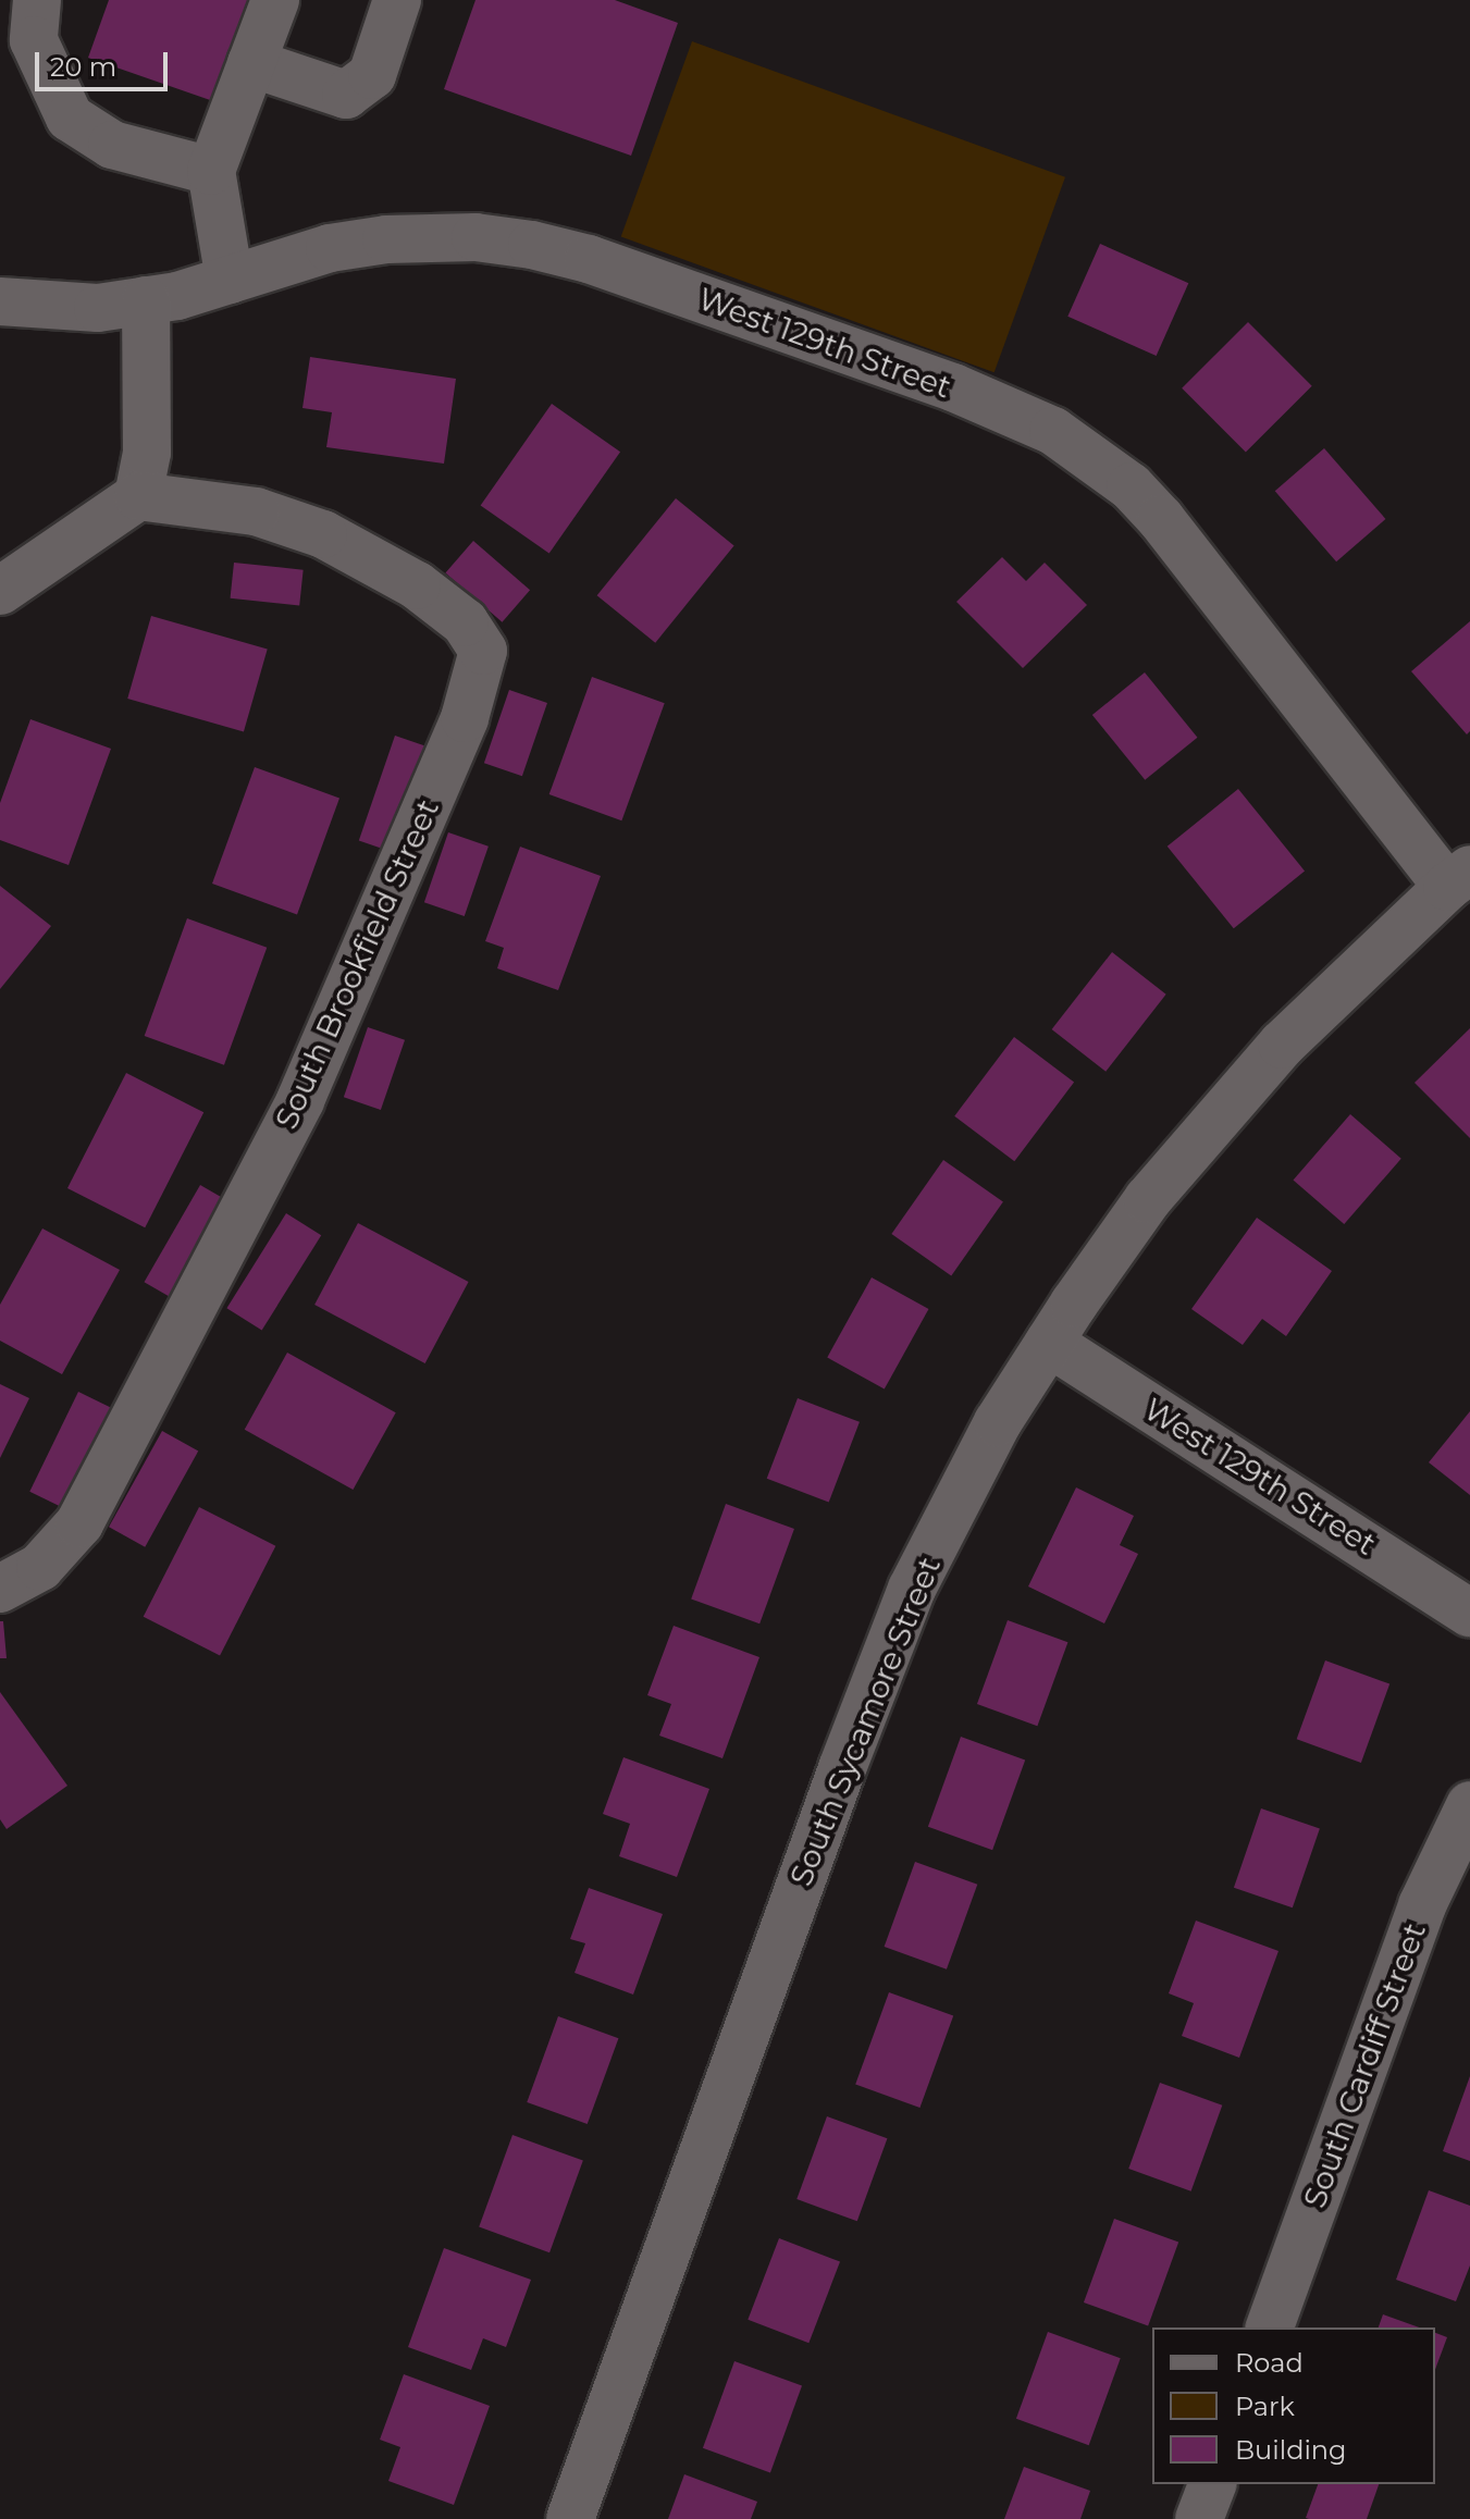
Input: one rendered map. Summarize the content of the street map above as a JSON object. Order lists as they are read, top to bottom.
{
  "streets": {
    "street": [
      "West 129th Street",
      "South Brookfield Street",
      "South Sycamore Street",
      "South Cardiff Street"
    ]
  },
  "crossings": [
    ["West 129th Street", "South Sycamore Street"]
  ],
  "legend": ["Road", "Park", "Building"],
  "scale_bar": "20 m"
}
